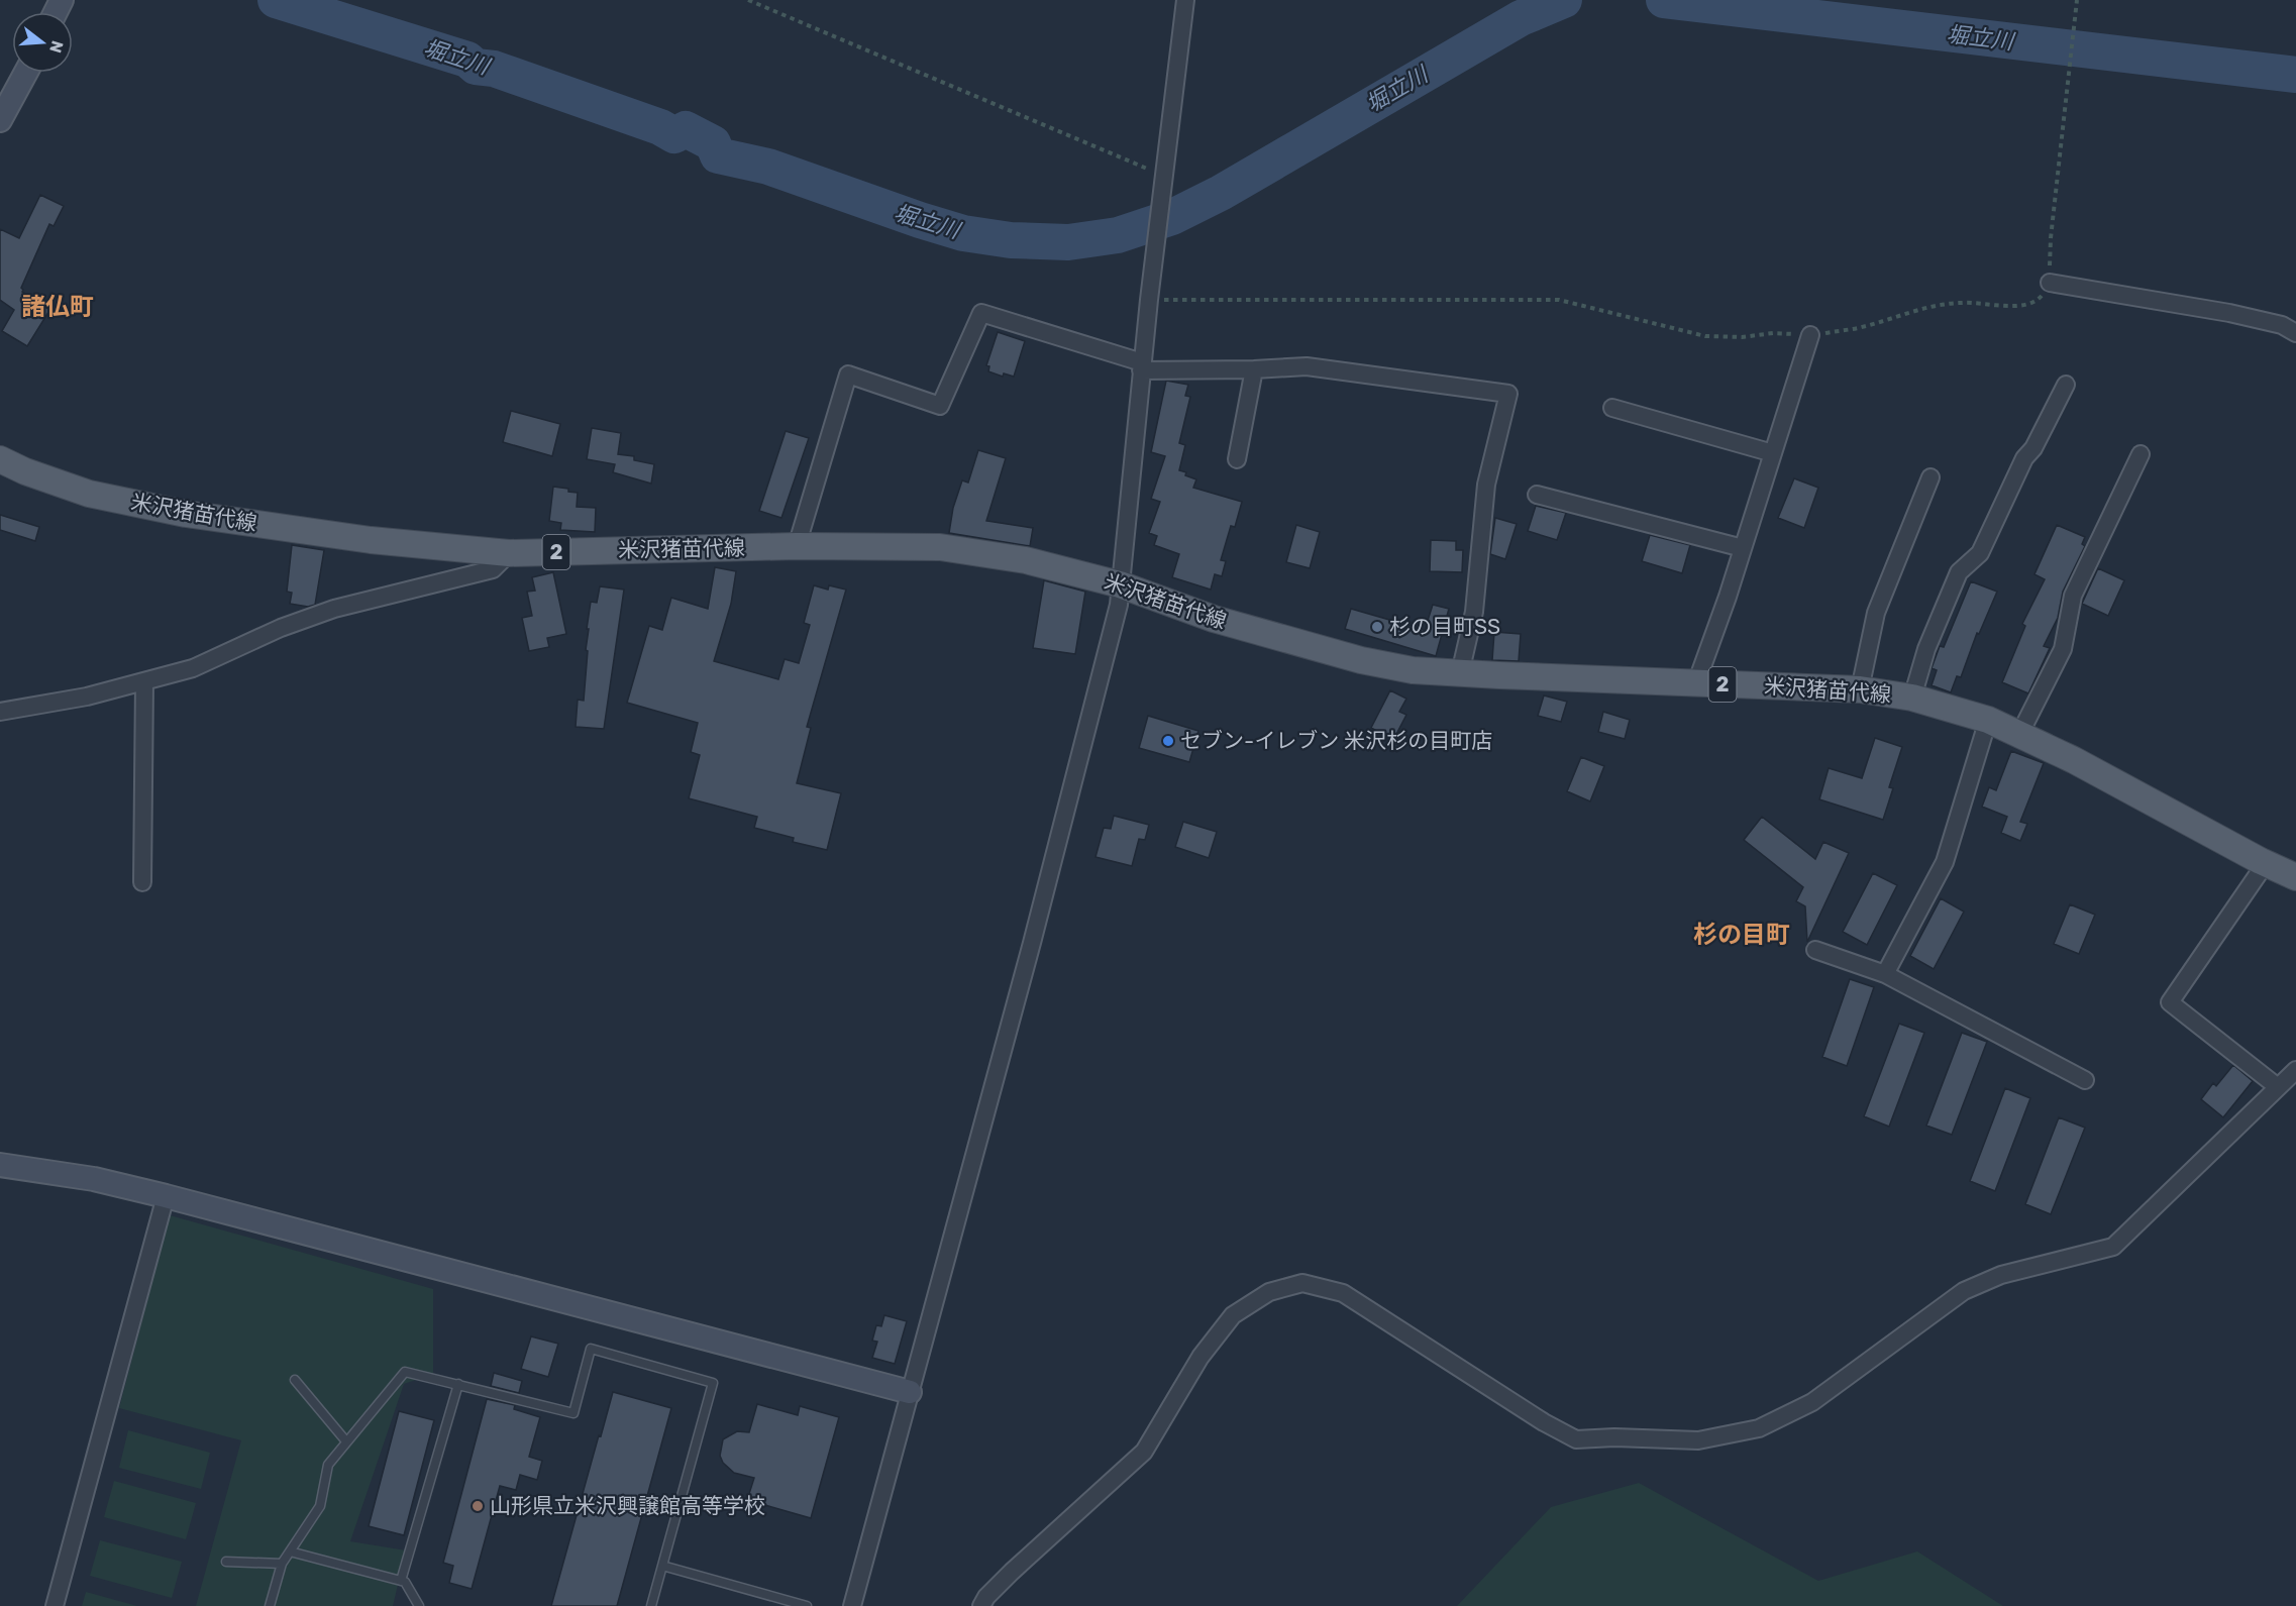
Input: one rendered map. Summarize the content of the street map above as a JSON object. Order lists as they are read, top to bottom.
{
  "streets": {
    "main road": ["米沢猪苗代線", "2"]
  },
  "districts": ["諸仏町", "杉の目町"],
  "water": ["堀立川"],
  "places": ["杉の目町SS", "セブン-イレブン 米沢杉の目町店", "山形県立米沢興譲館高等学校"],
  "north": "right"
}
